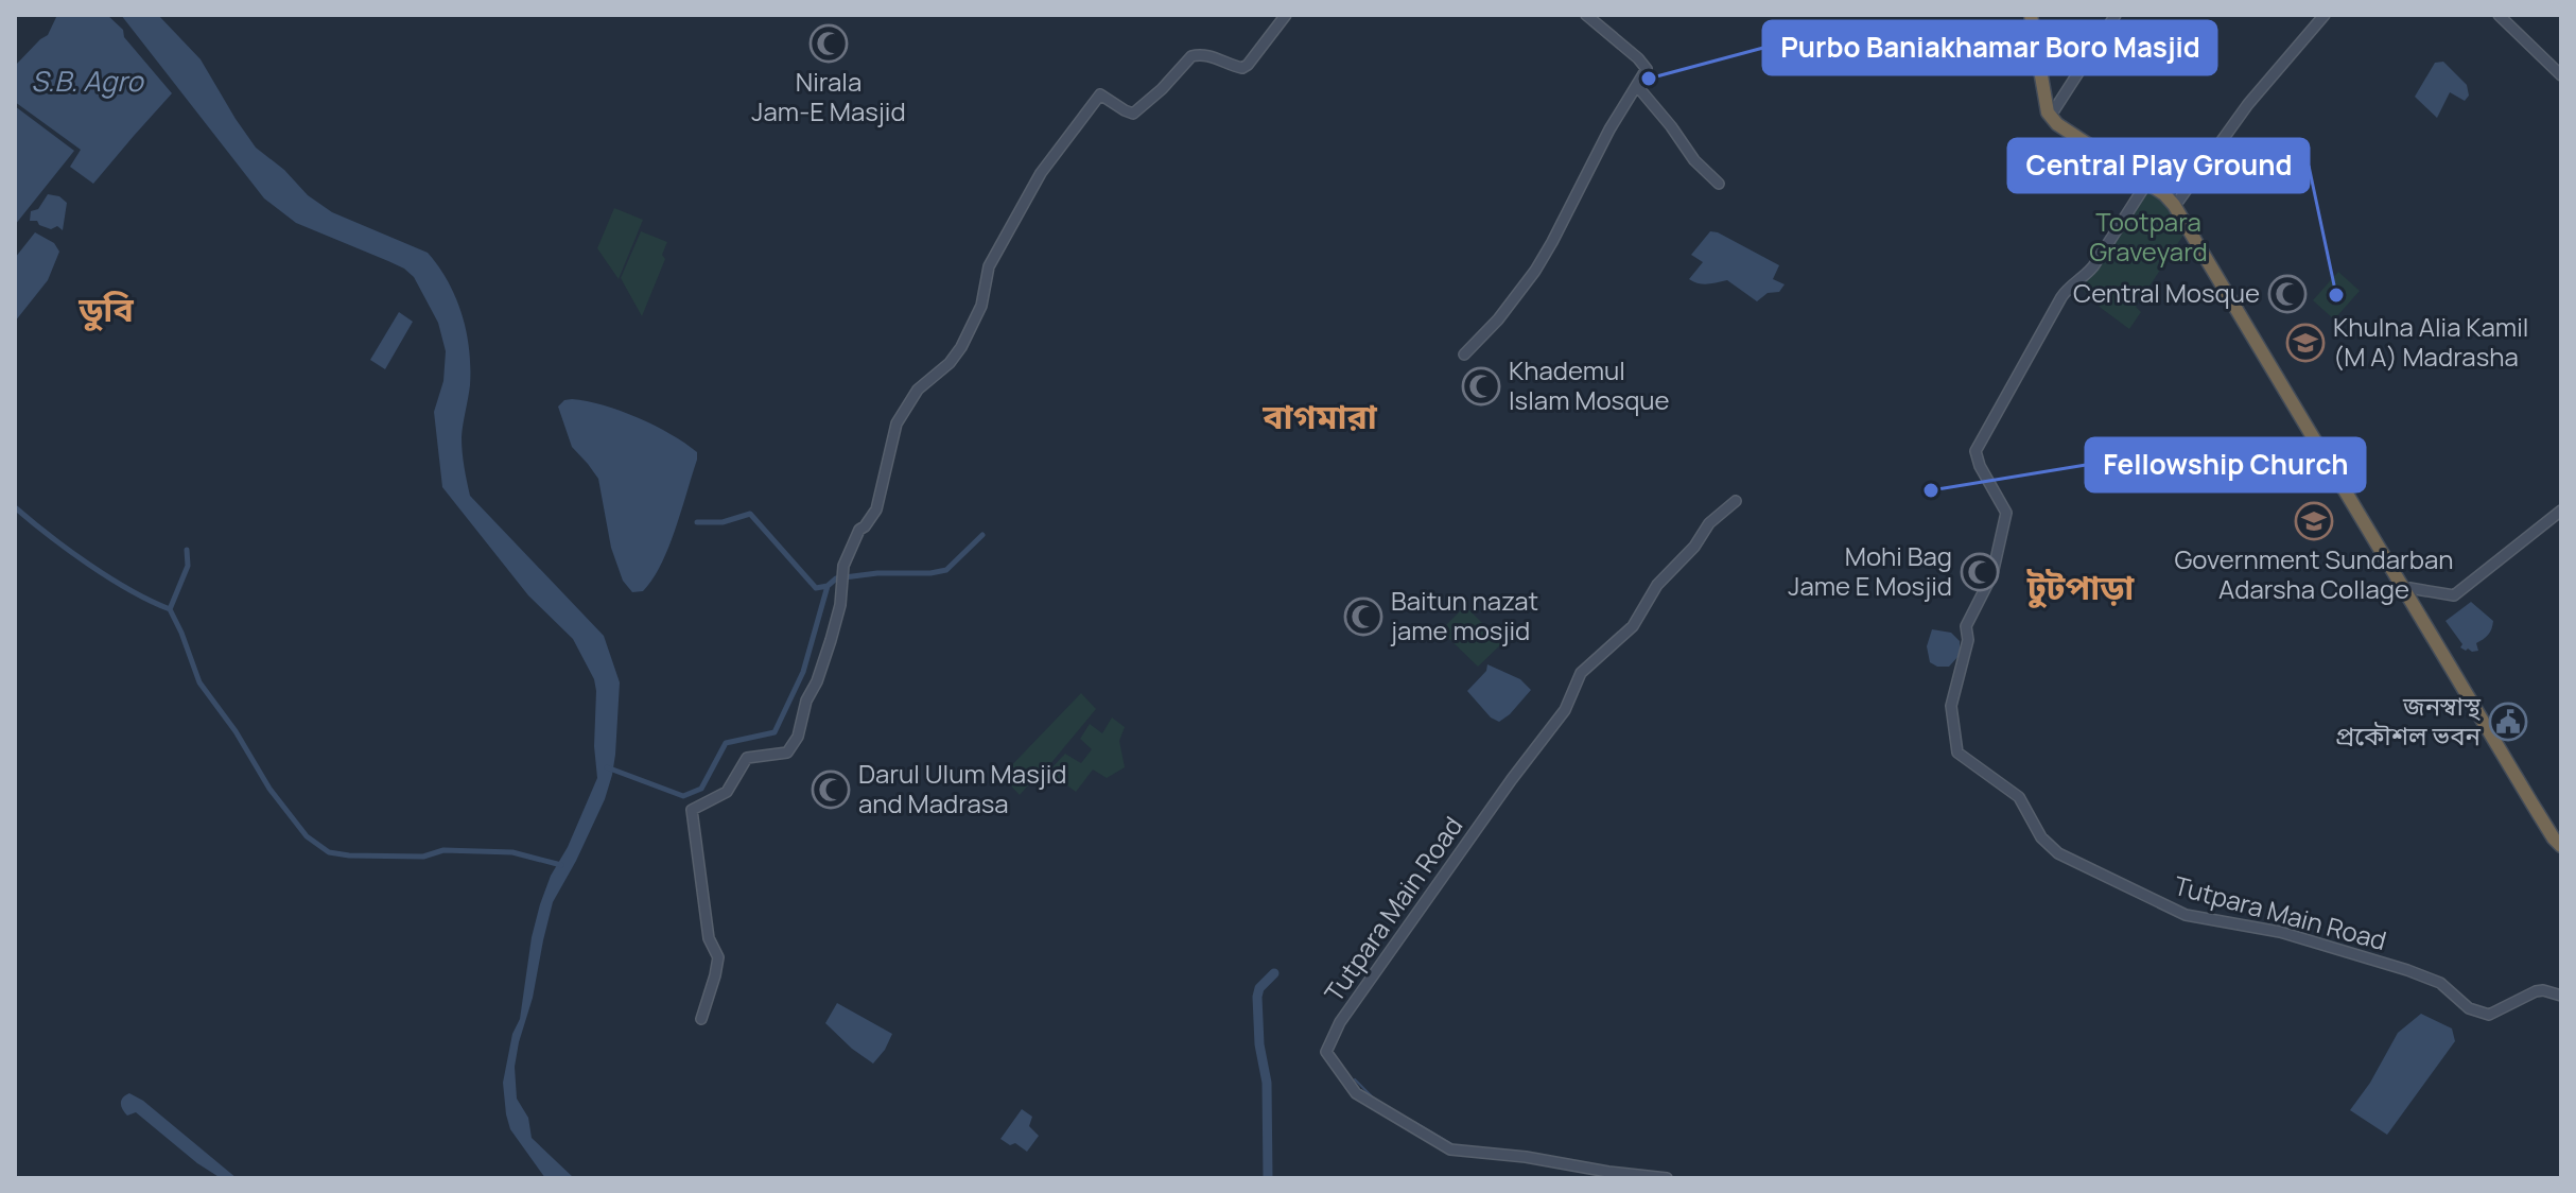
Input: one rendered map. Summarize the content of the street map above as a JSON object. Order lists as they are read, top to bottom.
{
  "streets": {
    "street": ["Tutpara Main Road"]
  },
  "districts": ["ডুবি", "বাগমারা", "টুটপাড়া"],
  "water": ["S.B. Agro"],
  "parks": ["Tootpara Graveyard"],
  "places": {
    "mosque": [
      "Nirala Jam-E Masjid",
      "Central Mosque",
      "Khademul Islam Mosque",
      "Mohi Bag Jame E Mosjid",
      "Baitun nazat jame mosjid",
      "Darul Ulum Masjid and Madrasa"
    ],
    "other": ["Purbo Baniakhamar Boro Masjid", "Central Play Ground", "Fellowship Church"],
    "school or university": ["Khulna Alia Kamil (M A) Madrasha", "Government Sundarban Adarsha Collage"],
    "public building": ["জনস্বাস্থ প্রকৌশল ভবন"]
  }
}
